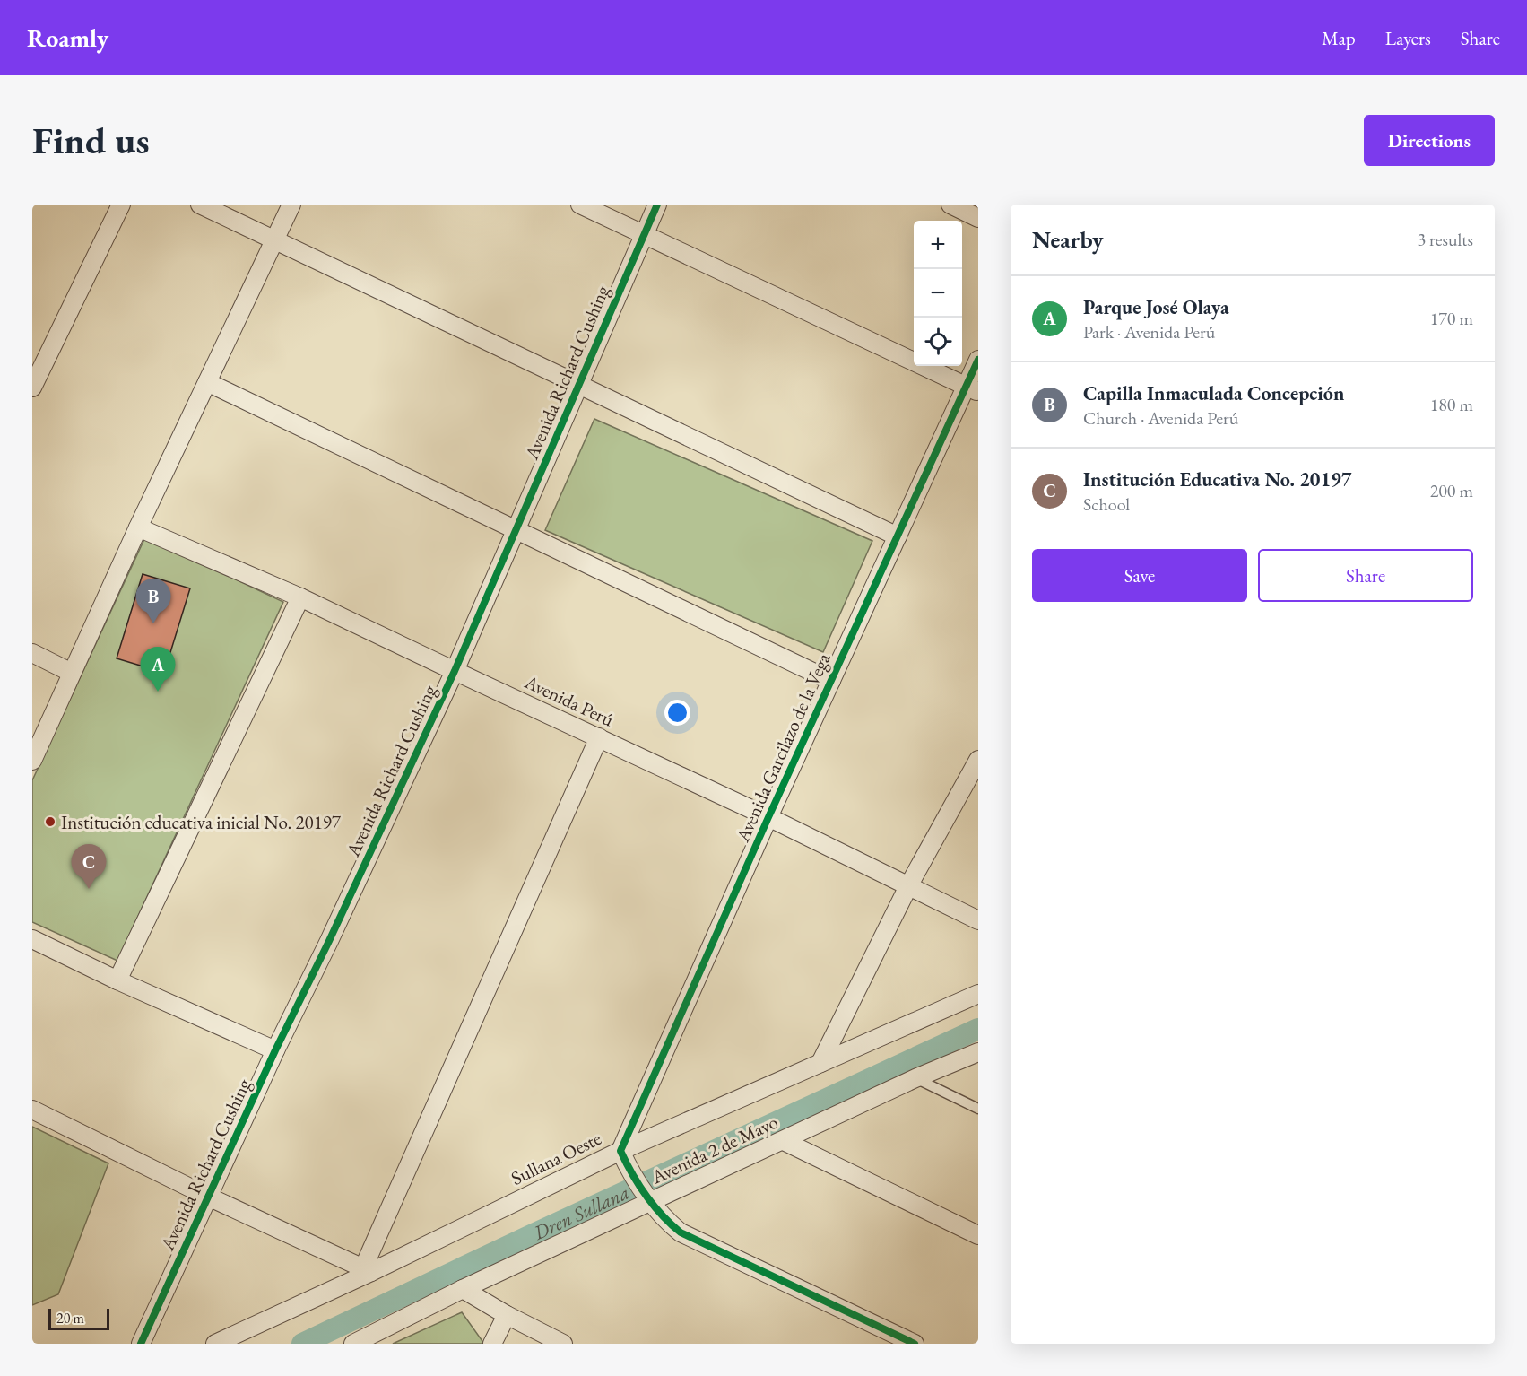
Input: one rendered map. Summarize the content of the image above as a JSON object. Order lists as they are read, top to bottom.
{
  "streets": {
    "street": [
      "Avenida Richard Cushing",
      "Avenida Perú",
      "Avenida Garcilazo de la Vega",
      "Avenida 2 de Mayo",
      "Sullana Oeste"
    ]
  },
  "crossings": [
    ["Avenida Richard Cushing", "Avenida Perú"],
    ["Avenida Perú", "Avenida Garcilazo de la Vega"],
    ["Avenida Garcilazo de la Vega", "Sullana Oeste"]
  ],
  "water": ["Dren Sullana"],
  "places": ["Institución educativa inicial No. 20197"],
  "scale_bar": "20 m",
  "page": {
    "header": "Roamly",
    "nav": ["Map", "Layers", "Share"],
    "buttons": [
      "Directions",
      ["Save", "Share"]
    ],
    "title": "Find us",
    "heading": ["Nearby", "3 results"],
    "map_buttons": ["+", "−"],
    "list": [
      {
        "mark": "A",
        "name": "Parque José Olaya",
        "note": "Park · Avenida Perú",
        "value": "170 m"
      },
      {
        "mark": "B",
        "name": "Capilla Inmaculada Concepción",
        "note": "Church · Avenida Perú",
        "value": "180 m"
      },
      {
        "mark": "C",
        "name": "Institución Educativa No. 20197",
        "note": "School",
        "value": "200 m"
      }
    ],
    "pins": ["B", "A", "C"],
    "scale": "20 m"
  }
}
